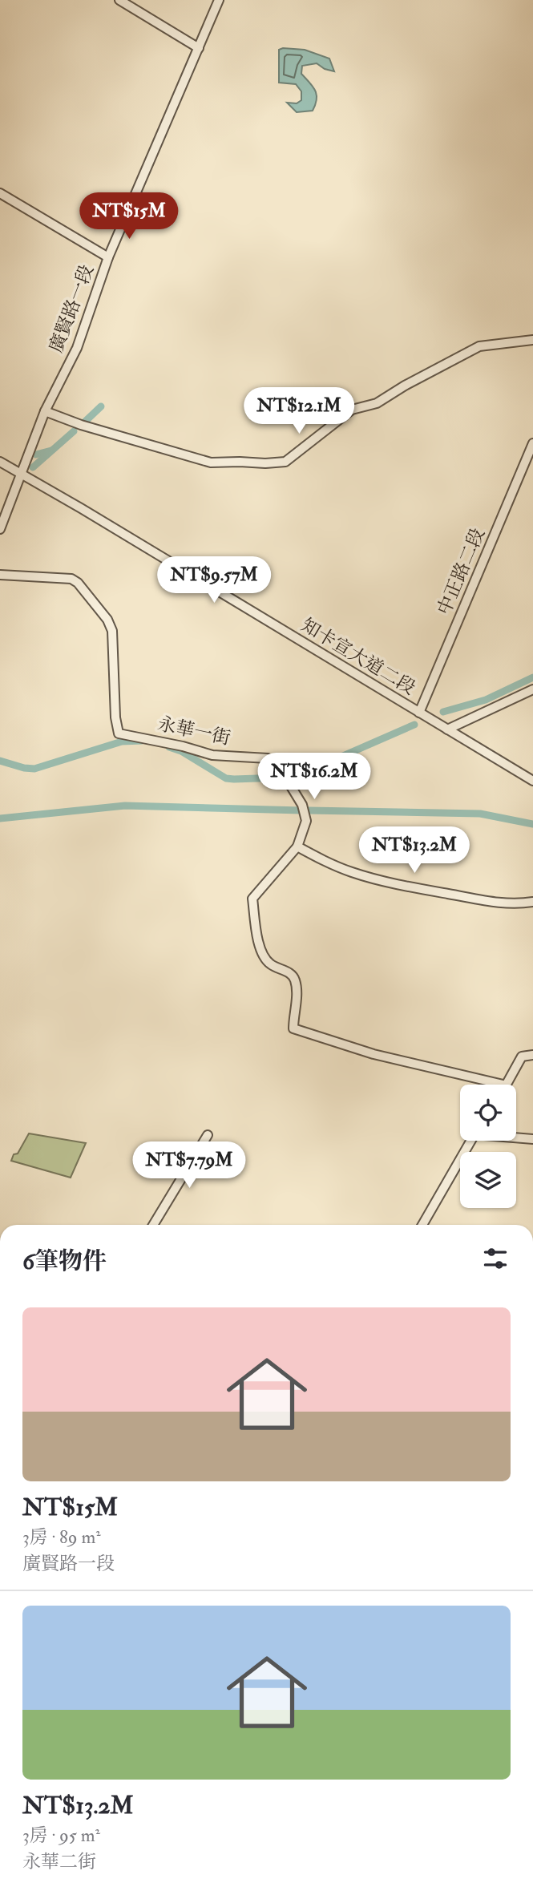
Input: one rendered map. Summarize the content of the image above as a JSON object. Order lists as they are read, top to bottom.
{
  "streets": {
    "street": [
      "廣賢路一段",
      "中正路二段",
      "知卡宣大道二段",
      "永華一街"
    ]
  },
  "crossings": [
    ["廣賢路一段", "知卡宣大道二段"],
    ["中正路二段", "知卡宣大道二段"]
  ],
  "page": {
    "price": [
      "NT$15M",
      "NT$12.1M",
      "NT$9.57M",
      "NT$16.2M",
      "NT$13.2M",
      "NT$7.79M"
    ],
    "heading": "6筆物件",
    "list": [
      {
        "name": "NT$15M",
        "note": "3房 · 89 m² · 廣賢路一段"
      },
      {
        "name": "NT$13.2M",
        "note": "3房 · 95 m² · 永華二街"
      }
    ]
  }
}
